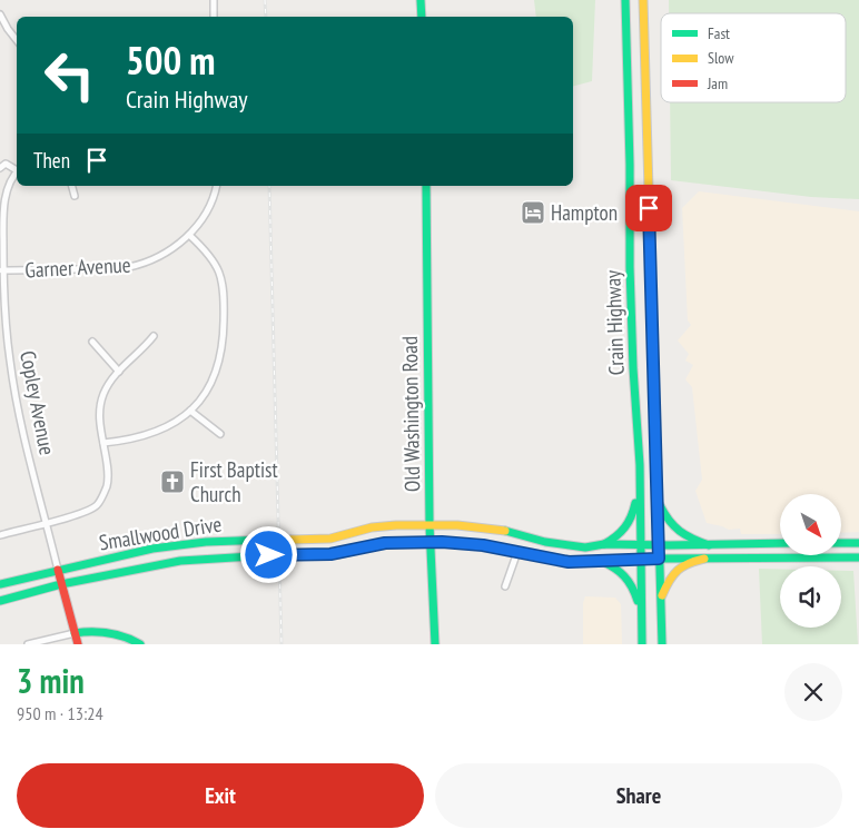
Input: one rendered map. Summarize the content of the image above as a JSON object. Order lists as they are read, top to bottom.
{
  "streets": {
    "main road": [
      "Crain Highway",
      "Copley Avenue",
      "Old Washington Road",
      "Smallwood Drive"
    ],
    "street": ["Garner Avenue"]
  },
  "crossings": [
    ["Garner Avenue", "Copley Avenue"],
    ["Crain Highway", "Smallwood Drive"],
    ["Copley Avenue", "Smallwood Drive"],
    ["Old Washington Road", "Smallwood Drive"]
  ],
  "places": {
    "hotel": ["Hampton"],
    "church": ["First Baptist Church"]
  },
  "legend": ["Fast", "Slow", "Jam"],
  "north": "bottom right",
  "page": {
    "turn": ["500 m", "Crain Highway"],
    "then": "Then",
    "heading": ["3 min", "950 m · 13:24"],
    "buttons": ["Exit", "Share"]
  }
}
